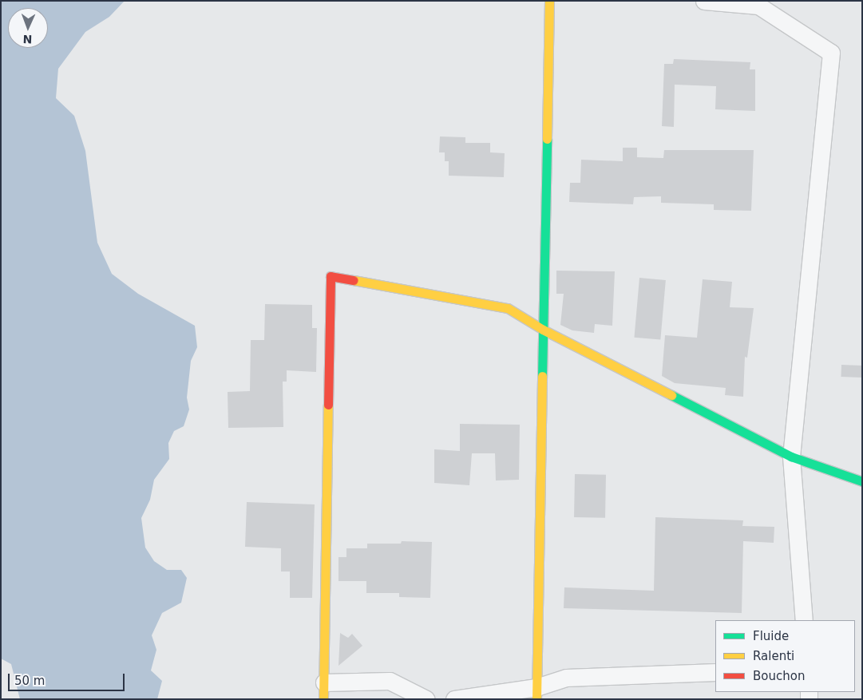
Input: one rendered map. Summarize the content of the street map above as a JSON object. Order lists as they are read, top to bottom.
{
  "legend": ["Fluide", "Ralenti", "Bouchon"],
  "scale_bar": "50 m",
  "north": "bottom"
}
